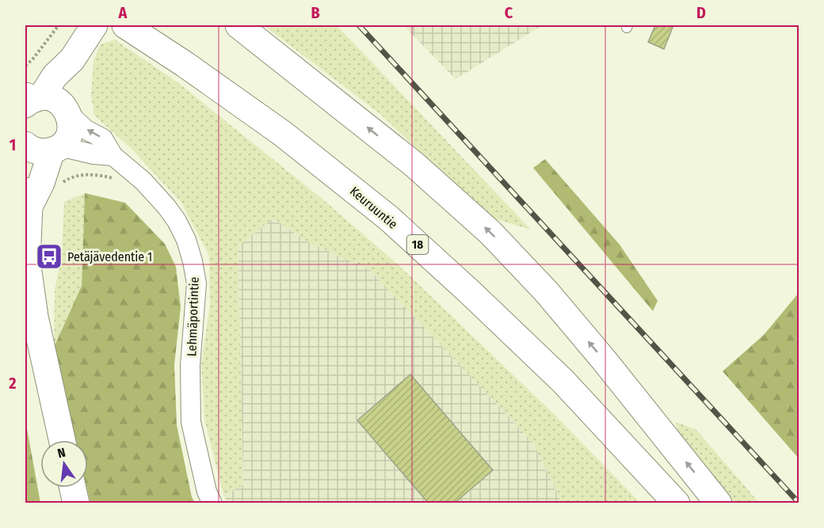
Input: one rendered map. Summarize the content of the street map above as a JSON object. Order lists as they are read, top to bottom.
{
  "streets": {
    "main road": ["Keuruuntie", "18"],
    "street": ["Lehmäportintie"]
  },
  "places": {
    "bus stop": ["Petäjävedentie 1"]
  },
  "north": "top",
  "grid": {
    "columns": [
      "A",
      "B",
      "C",
      "D"
    ],
    "rows": ["1", "2"]
  }
}
